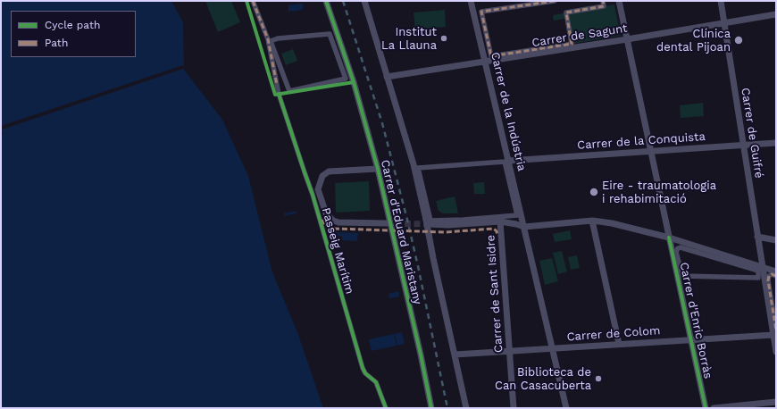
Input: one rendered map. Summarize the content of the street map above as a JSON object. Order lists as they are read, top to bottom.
{
  "streets": {
    "street": [
      "Carrer de Sagunt",
      "Carrer de la Indústria",
      "Carrer de Guifré",
      "Carrer de la Conquista",
      "Carrer d'Eduard Maristany",
      "Passeig Marítim",
      "Carrer de Sant Isidre",
      "Carrer d'Enric Borràs",
      "Carrer de Colom"
    ]
  },
  "crossings": [
    ["Carrer de Sagunt", "Carrer de la Indústria"],
    ["Carrer de Sagunt", "Carrer de Guifré"],
    ["Carrer de Sagunt", "Carrer d'Enric Borràs"],
    ["Carrer de la Indústria", "Carrer de la Conquista"],
    ["Carrer de la Indústria", "Carrer de Colom"],
    ["Carrer de Guifré", "Carrer de la Conquista"],
    ["Carrer de Guifré", "Carrer de Colom"],
    ["Carrer de la Conquista", "Carrer d'Enric Borràs"],
    ["Carrer de Sant Isidre", "Carrer de Colom"],
    ["Carrer d'Enric Borràs", "Carrer de Colom"]
  ],
  "places": [
    "Institut La Llauna",
    "Clínica dental Pijoan",
    "Eire - traumatologia i rehabimitació",
    "Biblioteca de Can Casacuberta"
  ],
  "legend": ["Cycle path", "Path"]
}
